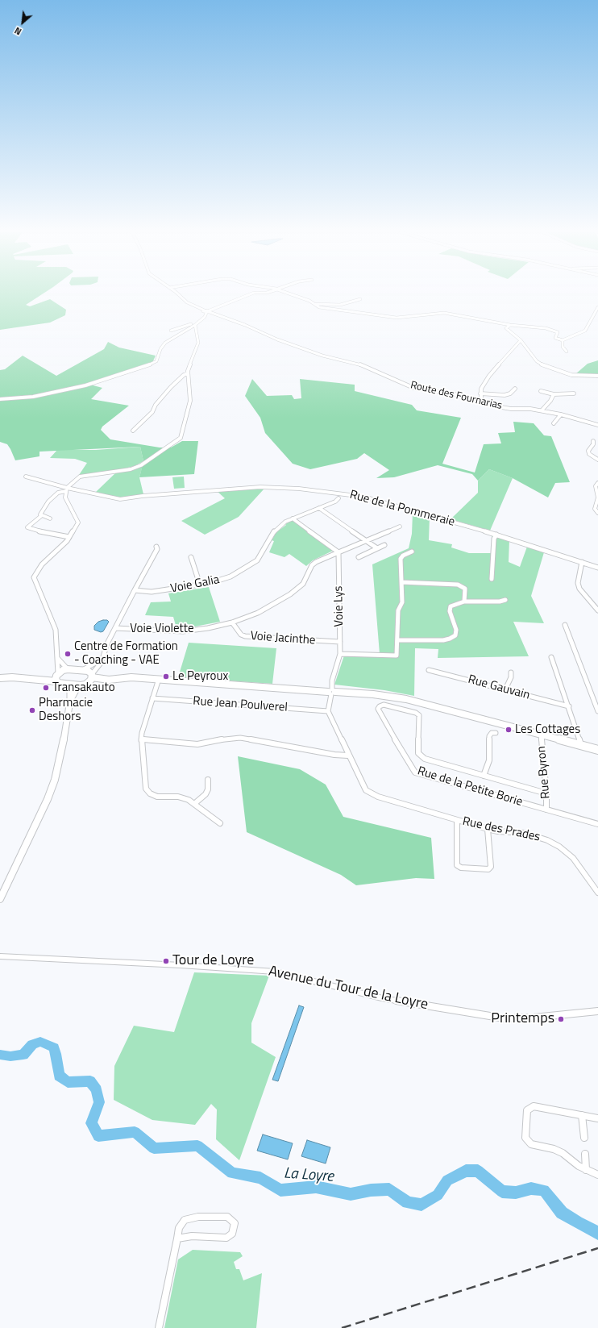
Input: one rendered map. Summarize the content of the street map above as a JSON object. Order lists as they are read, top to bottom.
{
  "streets": {
    "street": [
      "Route des Fournarias",
      "Rue de la Pommeraie",
      "Voie Galia",
      "Voie Lys",
      "Voie Violette",
      "Voie Jacinthe",
      "Rue Gauvain",
      "Rue Jean Poulverel",
      "Rue Byron",
      "Rue de la Petite Borie",
      "Rue des Prades",
      "Avenue du Tour de la Loyre"
    ]
  },
  "crossings": [
    ["Voie Lys", "Voie Violette"],
    ["Voie Lys", "Voie Jacinthe"],
    ["Voie Lys", "Rue Jean Poulverel"],
    ["Voie Violette", "Voie Jacinthe"],
    ["Rue Byron", "Rue de la Petite Borie"]
  ],
  "water": ["La Loyre"],
  "places": [
    "Centre de Formation - Coaching - VAE",
    "Le Peyroux",
    "Transakauto",
    "Pharmacie Deshors",
    "Les Cottages",
    "Tour de Loyre",
    "Printemps"
  ],
  "north": "bottom left"
}
